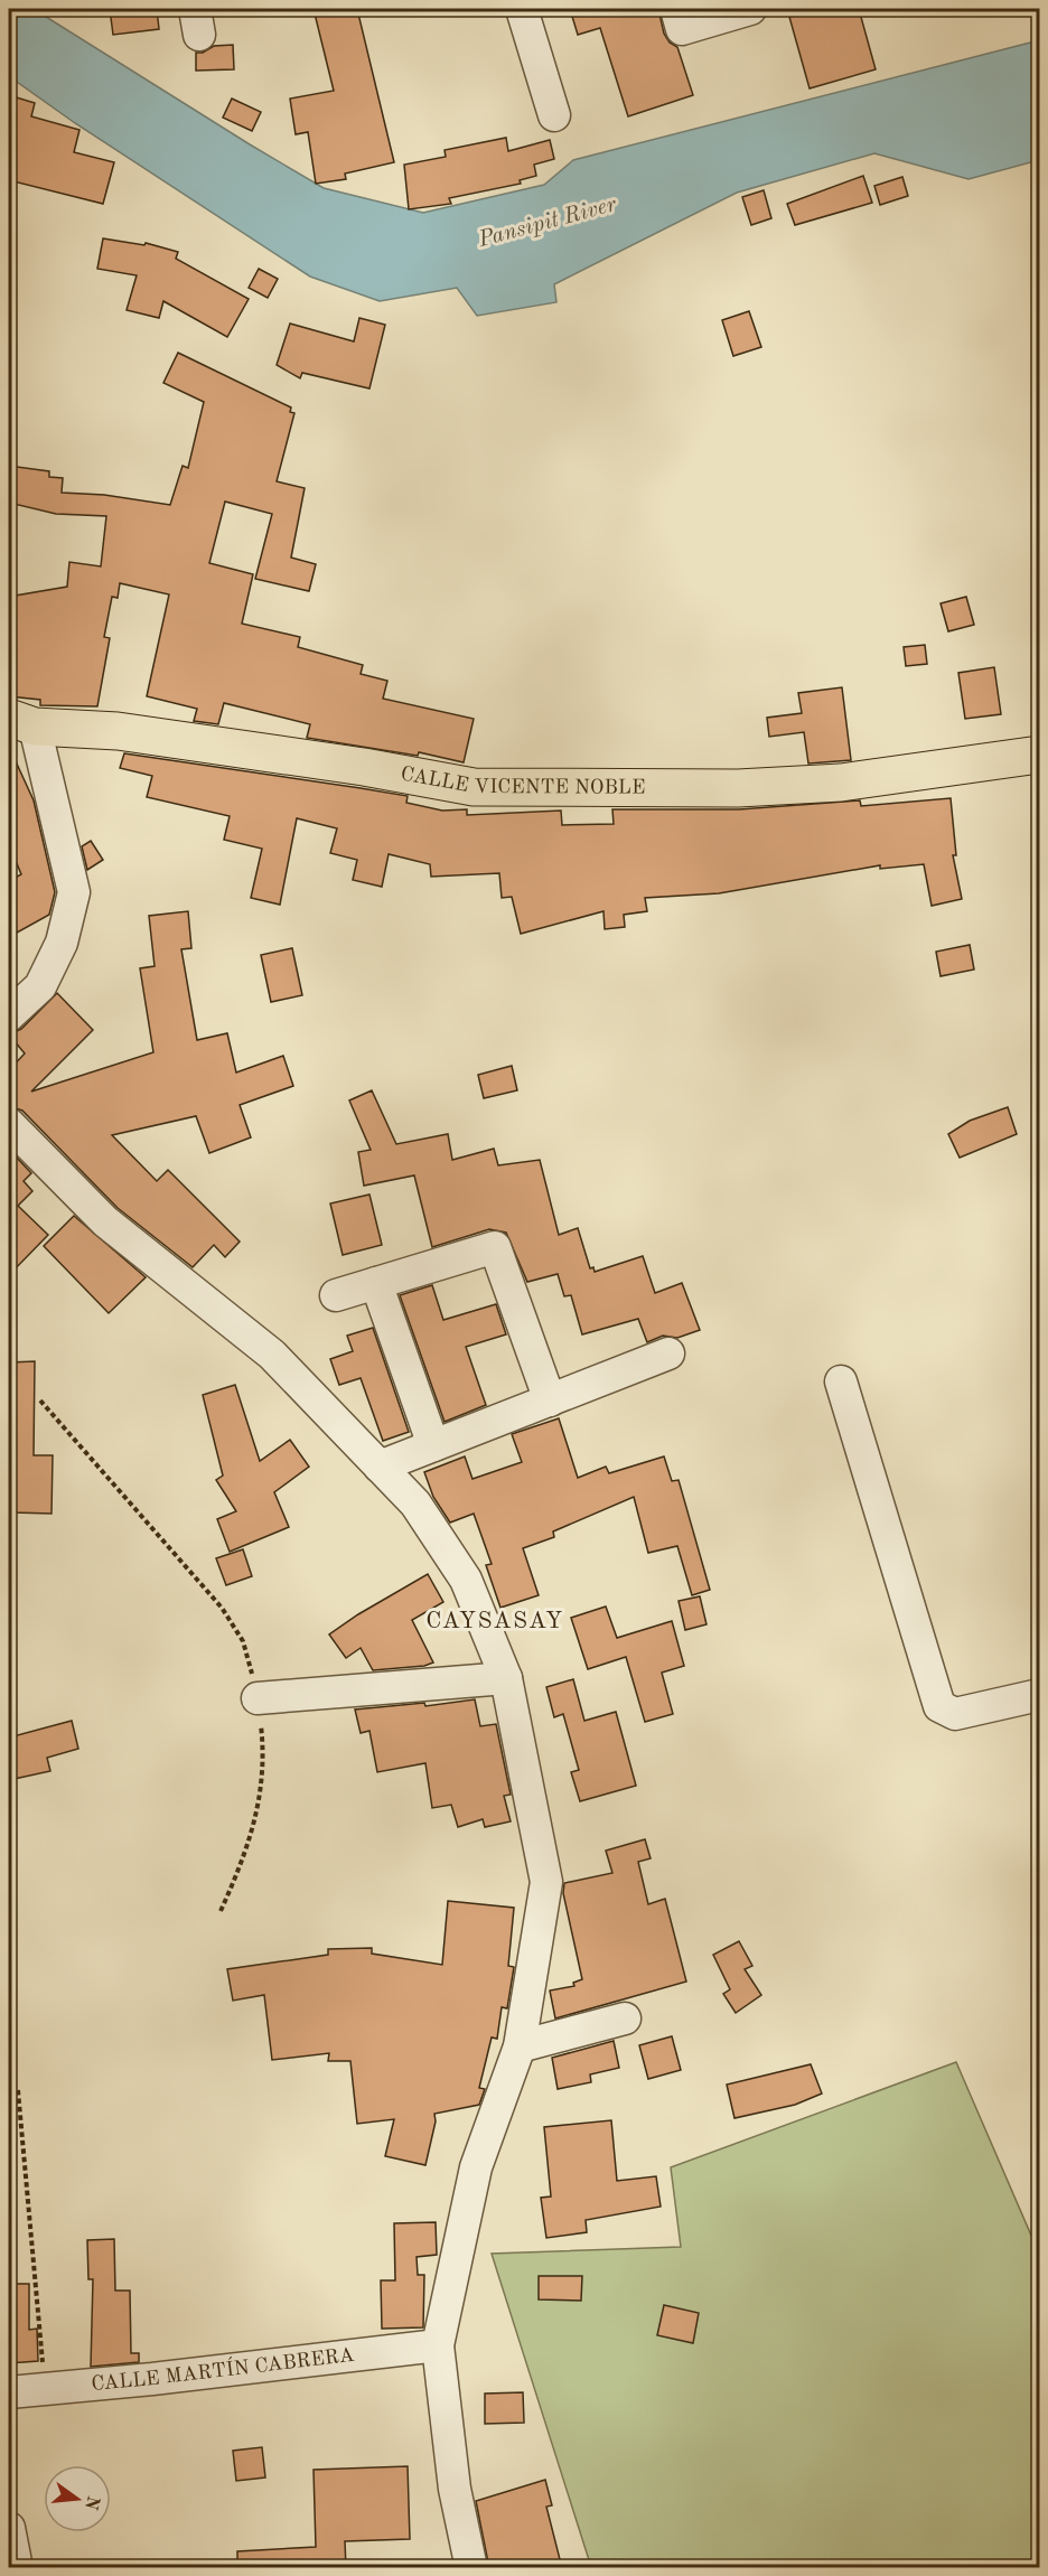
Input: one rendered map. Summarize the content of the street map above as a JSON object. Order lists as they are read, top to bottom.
{
  "streets": {
    "main road": ["CALLE VICENTE NOBLE"],
    "street": ["CALLE MARTÍN CABRERA"]
  },
  "districts": ["CAYSASAY"],
  "water": ["Pansipit River"],
  "north": "right"
}
